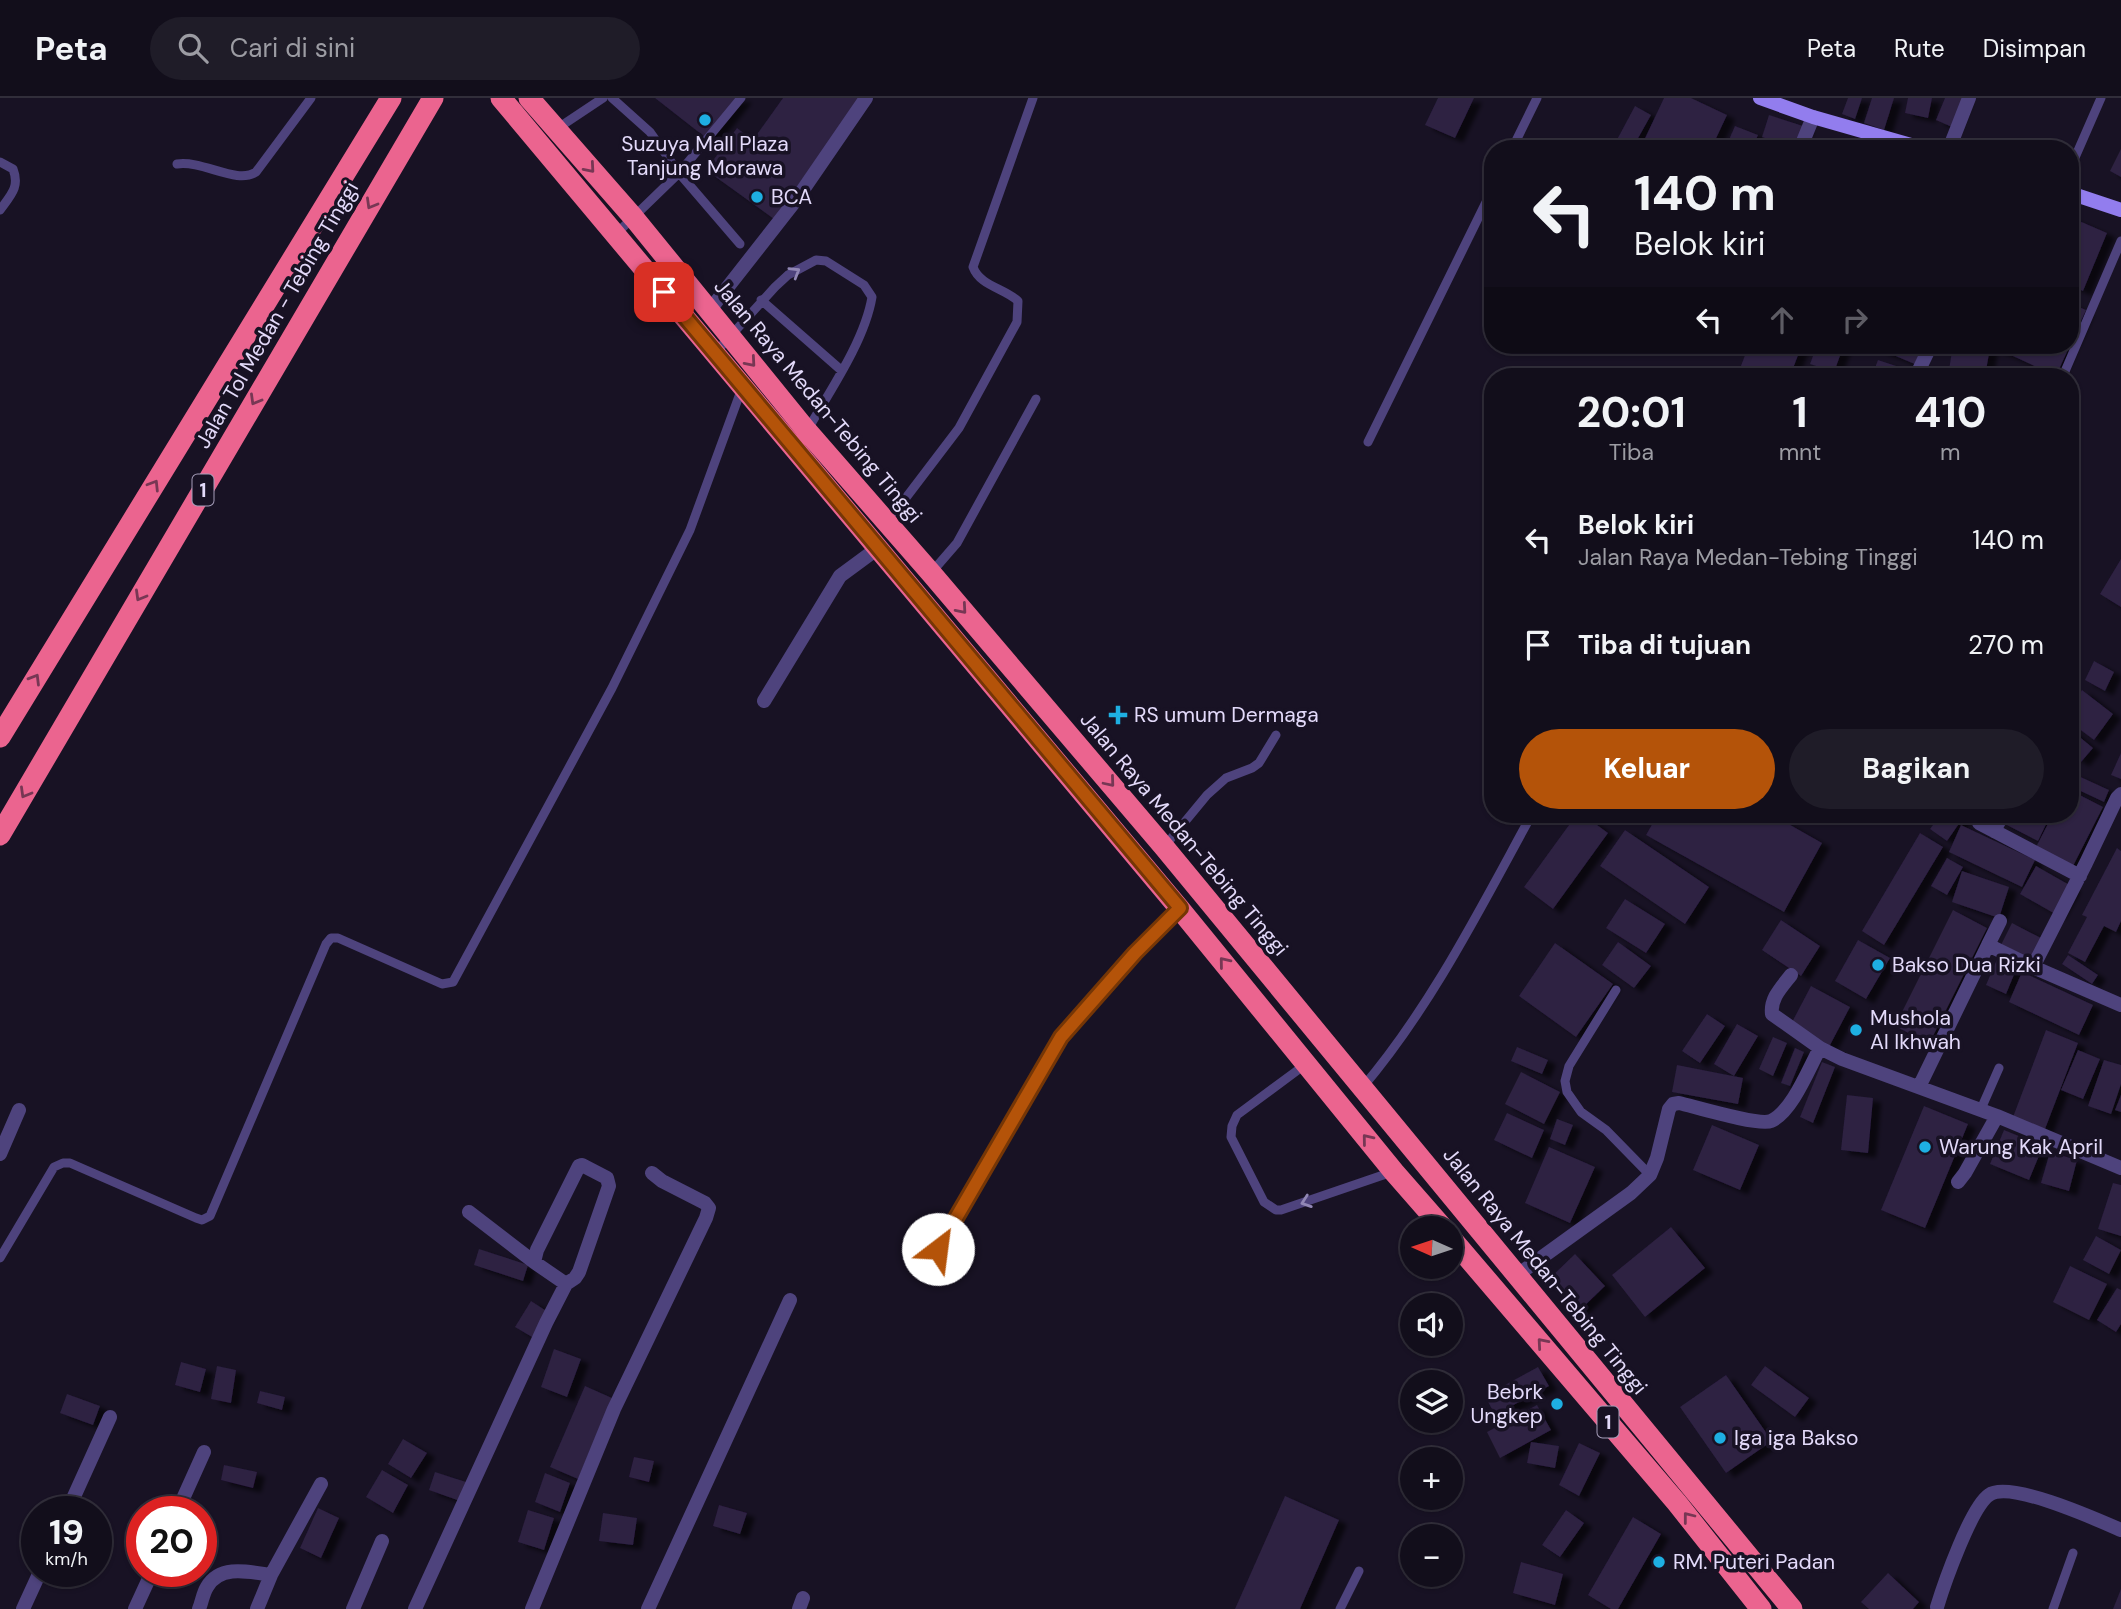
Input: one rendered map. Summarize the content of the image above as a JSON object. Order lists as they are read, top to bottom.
{
  "streets": {
    "highway": ["Jalan Tol Medan - Tebing Tinggi", "Jalan Raya Medan-Tebing Tinggi", "1"]
  },
  "places": {
    "other": [
      "Suzuya Mall Plaza Tanjung Morawa",
      "BCA",
      "Bakso Dua Rizki",
      "Mushola Al Ikhwah",
      "Warung Kak April",
      "Bebrk Ungkep",
      "Iga iga Bakso",
      "RM. Puteri Padan"
    ],
    "health": ["RS umum Dermaga"]
  },
  "north": "left",
  "page": {
    "header": "Peta",
    "search": "Cari di sini",
    "nav": ["Peta", "Rute", "Disimpan"],
    "turn": ["140 m", "Belok kiri"],
    "eta": [
      "20:01",
      "Tiba",
      "1",
      "mnt",
      "410",
      "m"
    ],
    "list": [
      {
        "name": "Belok kiri",
        "note": "Jalan Raya Medan-Tebing Tinggi",
        "value": "140 m"
      },
      {
        "name": "Tiba di tujuan",
        "value": "270 m"
      }
    ],
    "buttons": ["Keluar", "Bagikan"],
    "map_buttons": ["+", "−"],
    "speed": "19 km/h",
    "limit": "20"
  }
}
